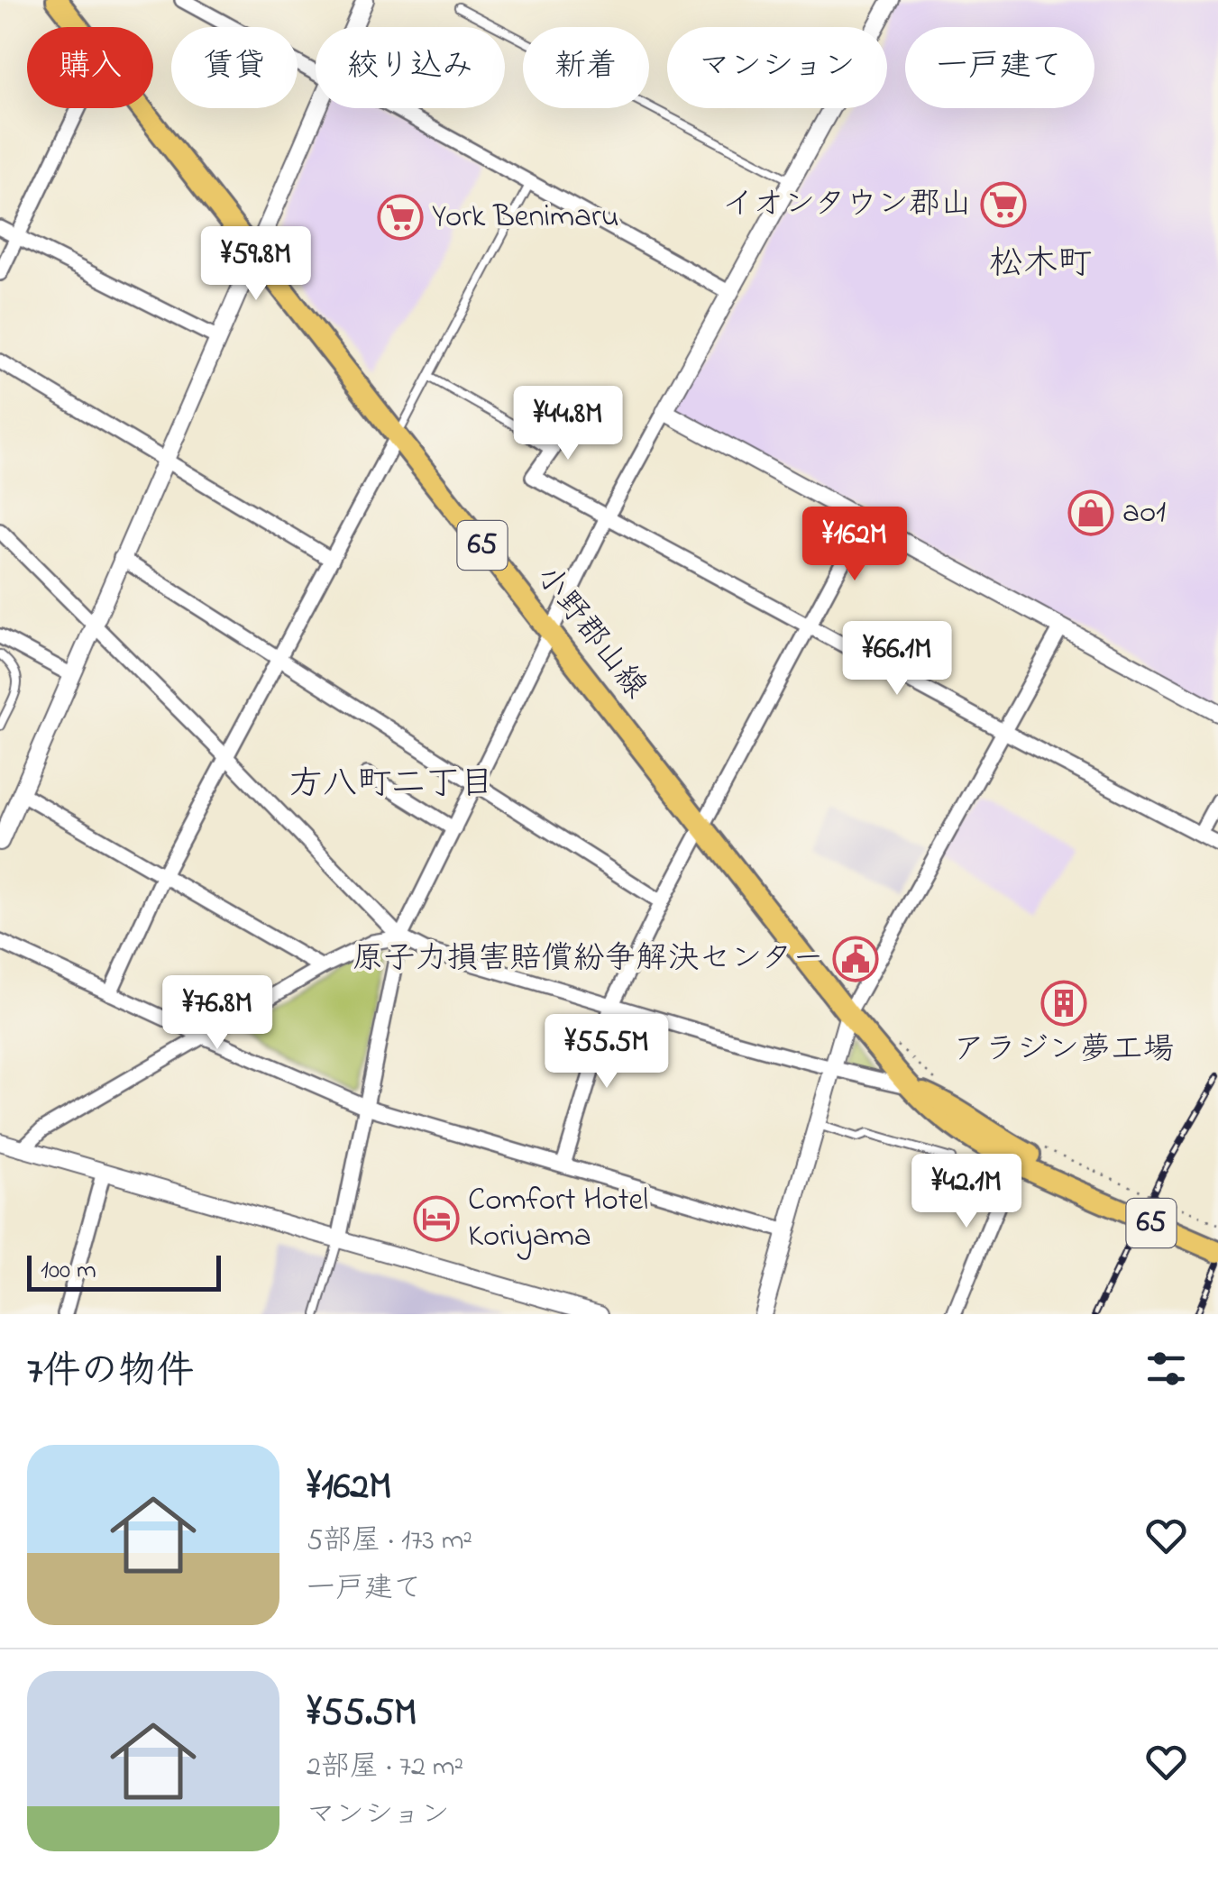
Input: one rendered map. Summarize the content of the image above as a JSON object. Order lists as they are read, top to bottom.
{
  "streets": {
    "main road": ["65", "小野郡山線"]
  },
  "districts": ["松木町", "方八町二丁目"],
  "places": {
    "supermarket": ["イオンタウン郡山", "York Benimaru"],
    "shop": ["ao1"],
    "public building": ["原子力損害賠償紛争解決センター"],
    "building": ["アラジン夢工場"],
    "hotel": ["Comfort Hotel Koriyama"]
  },
  "scale_bar": "100 m",
  "page": {
    "chip": [
      "購入",
      "賃貸",
      "絞り込み",
      "新着",
      "マンション",
      "一戸建て"
    ],
    "price": [
      "¥59.8M",
      "¥44.8M",
      "¥162M",
      "¥66.1M",
      "¥76.8M",
      "¥55.5M",
      "¥42.1M"
    ],
    "scale": "100 m",
    "heading": "7件の物件",
    "list": [
      {
        "name": "¥162M",
        "note": "5部屋 · 173 m² · 一戸建て"
      },
      {
        "name": "¥55.5M",
        "note": "2部屋 · 72 m² · マンション"
      }
    ]
  }
}
